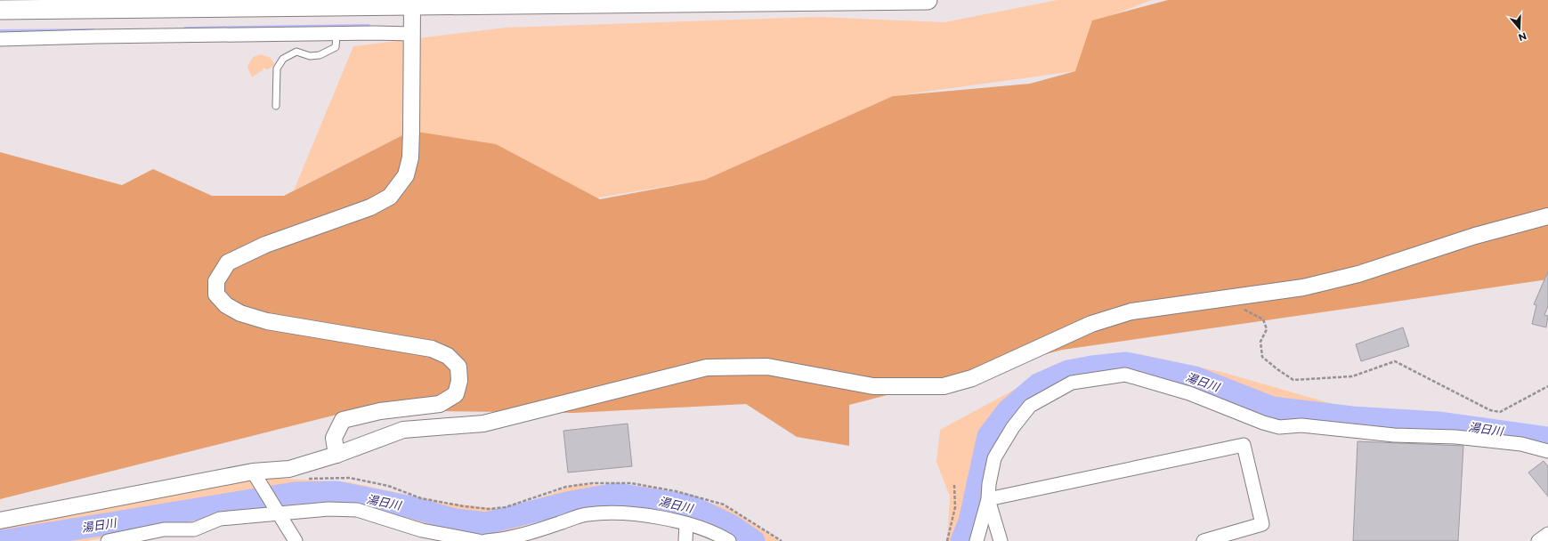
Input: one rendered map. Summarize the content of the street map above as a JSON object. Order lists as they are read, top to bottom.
{
  "water": ["湯日川"],
  "north": "bottom"
}
